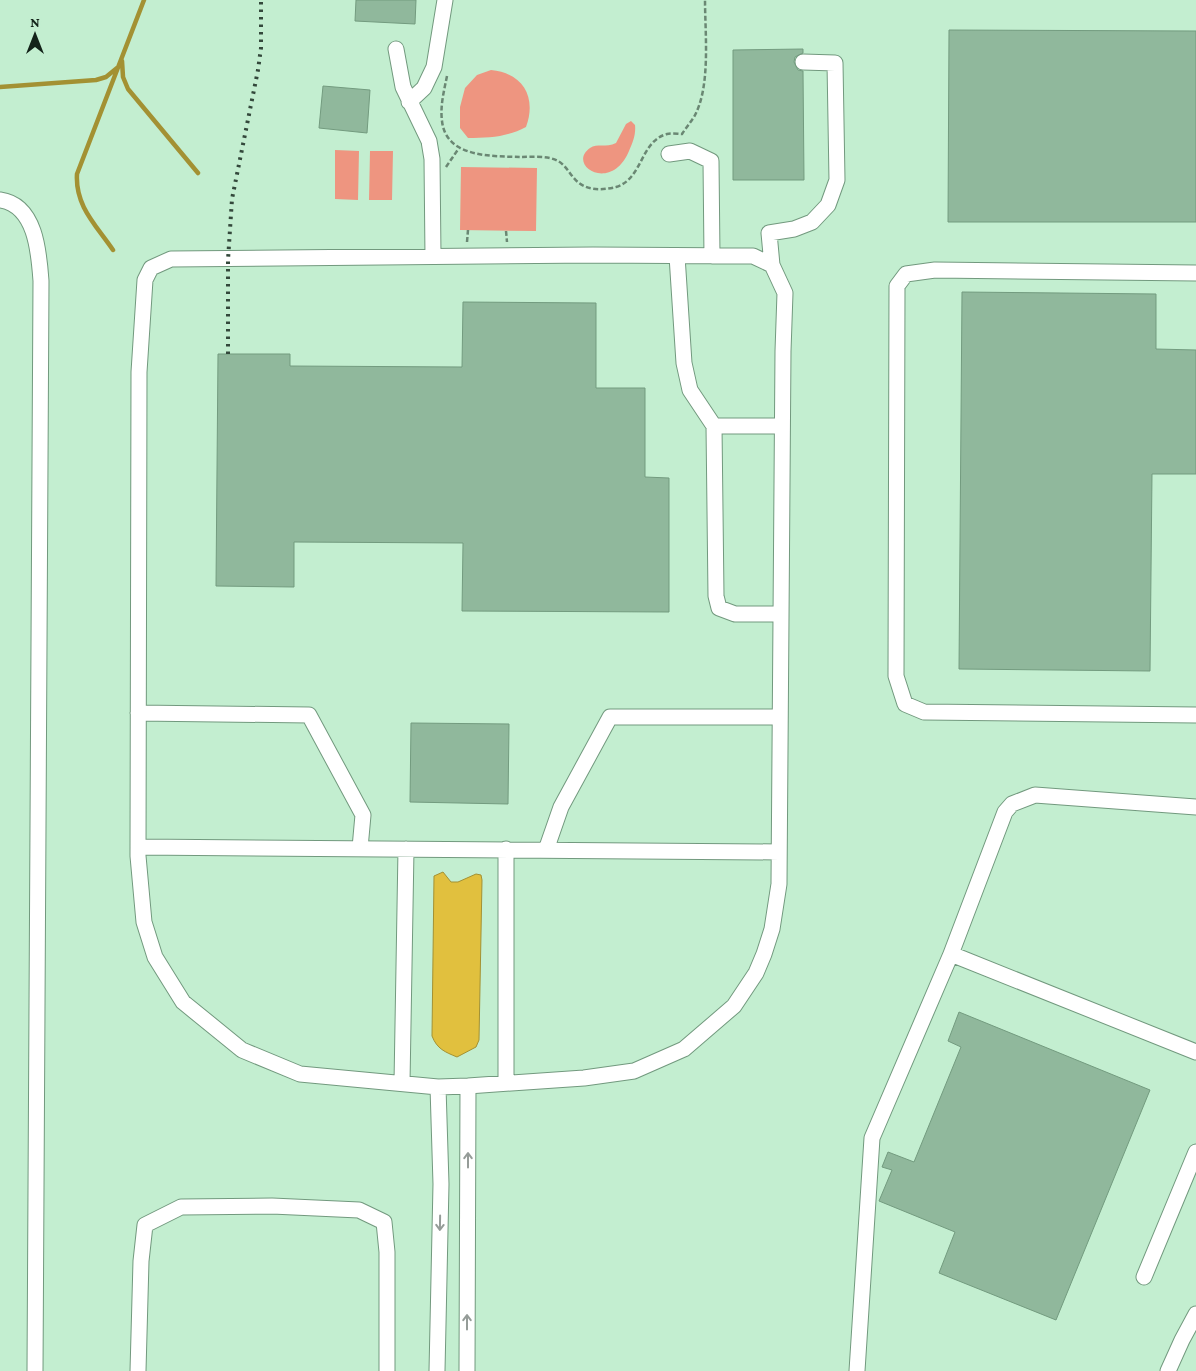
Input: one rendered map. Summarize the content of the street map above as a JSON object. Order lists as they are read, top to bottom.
{
  "north": "top"
}
